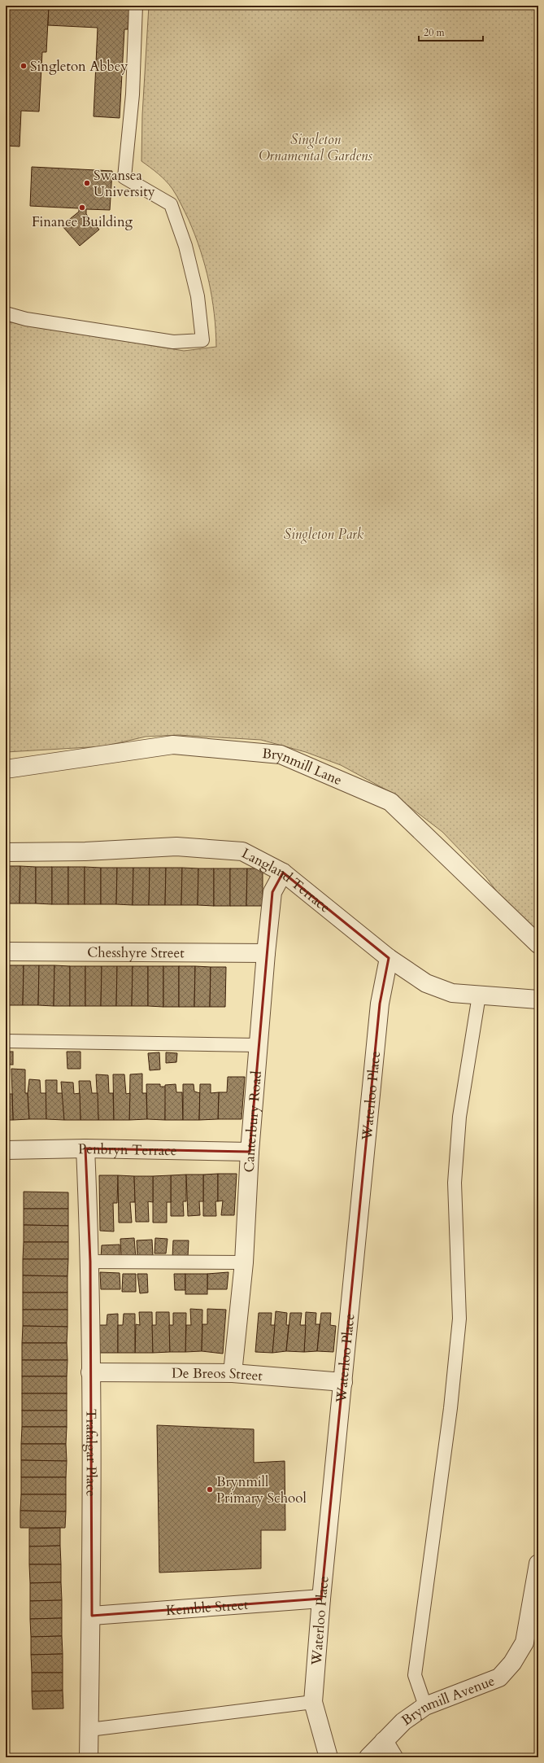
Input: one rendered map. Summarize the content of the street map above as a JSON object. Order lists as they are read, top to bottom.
{
  "streets": {
    "street": [
      "Brynmill Lane",
      "Langland Terrace",
      "Chesshyre Street",
      "Waterloo Place",
      "Canterbury Road",
      "Penbryn Terrace",
      "De Breos Street",
      "Trafalgar Place",
      "Kemble Street",
      "Brynmill Avenue"
    ]
  },
  "crossings": [
    ["Langland Terrace", "Waterloo Place"],
    ["Langland Terrace", "Canterbury Road"],
    ["Chesshyre Street", "Canterbury Road"],
    ["Waterloo Place", "De Breos Street"],
    ["Waterloo Place", "Kemble Street"],
    ["Canterbury Road", "Penbryn Terrace"],
    ["Canterbury Road", "De Breos Street"],
    ["Penbryn Terrace", "Trafalgar Place"],
    ["De Breos Street", "Trafalgar Place"],
    ["Trafalgar Place", "Kemble Street"]
  ],
  "parks": ["Singleton Ornamental Gardens", "Singleton Park"],
  "places": [
    "Singleton Abbey",
    "Swansea University",
    "Finance Building",
    "Brynmill Primary School"
  ],
  "scale_bar": "20 m"
}
